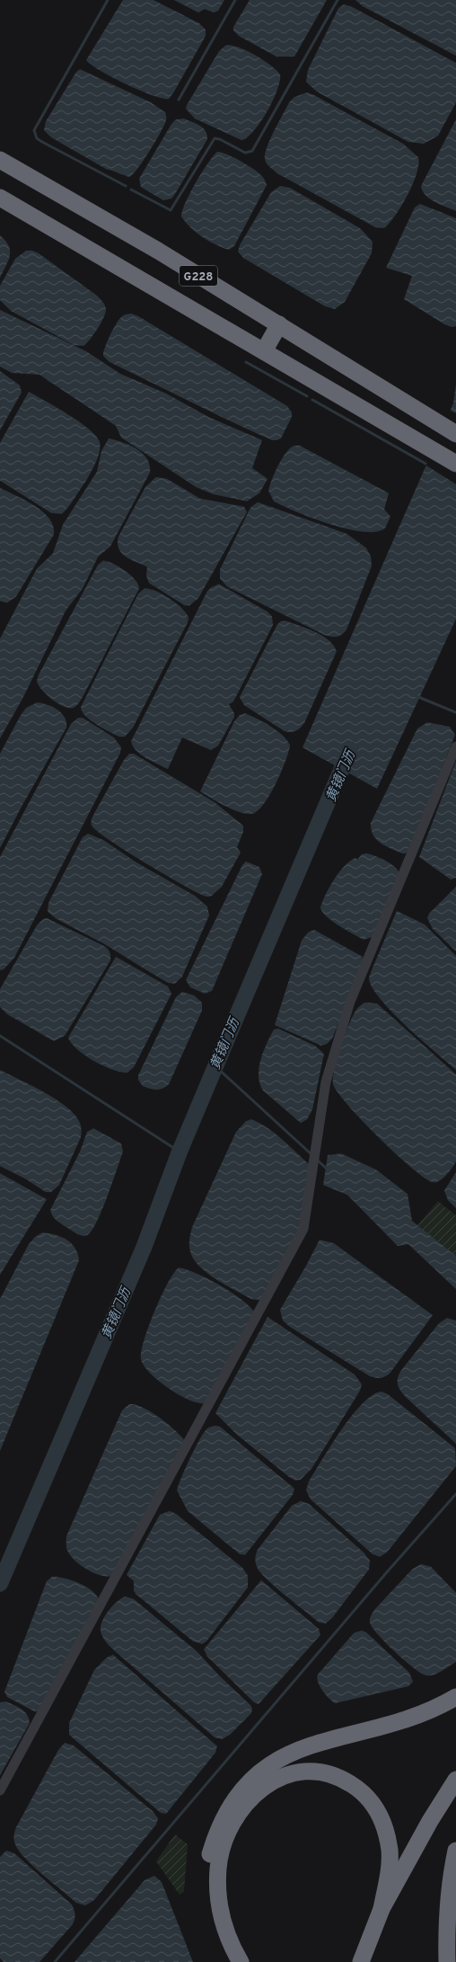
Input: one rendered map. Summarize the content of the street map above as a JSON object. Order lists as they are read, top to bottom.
{
  "streets": {
    "highway": ["G228"]
  },
  "water": ["黄镜门沥"]
}
